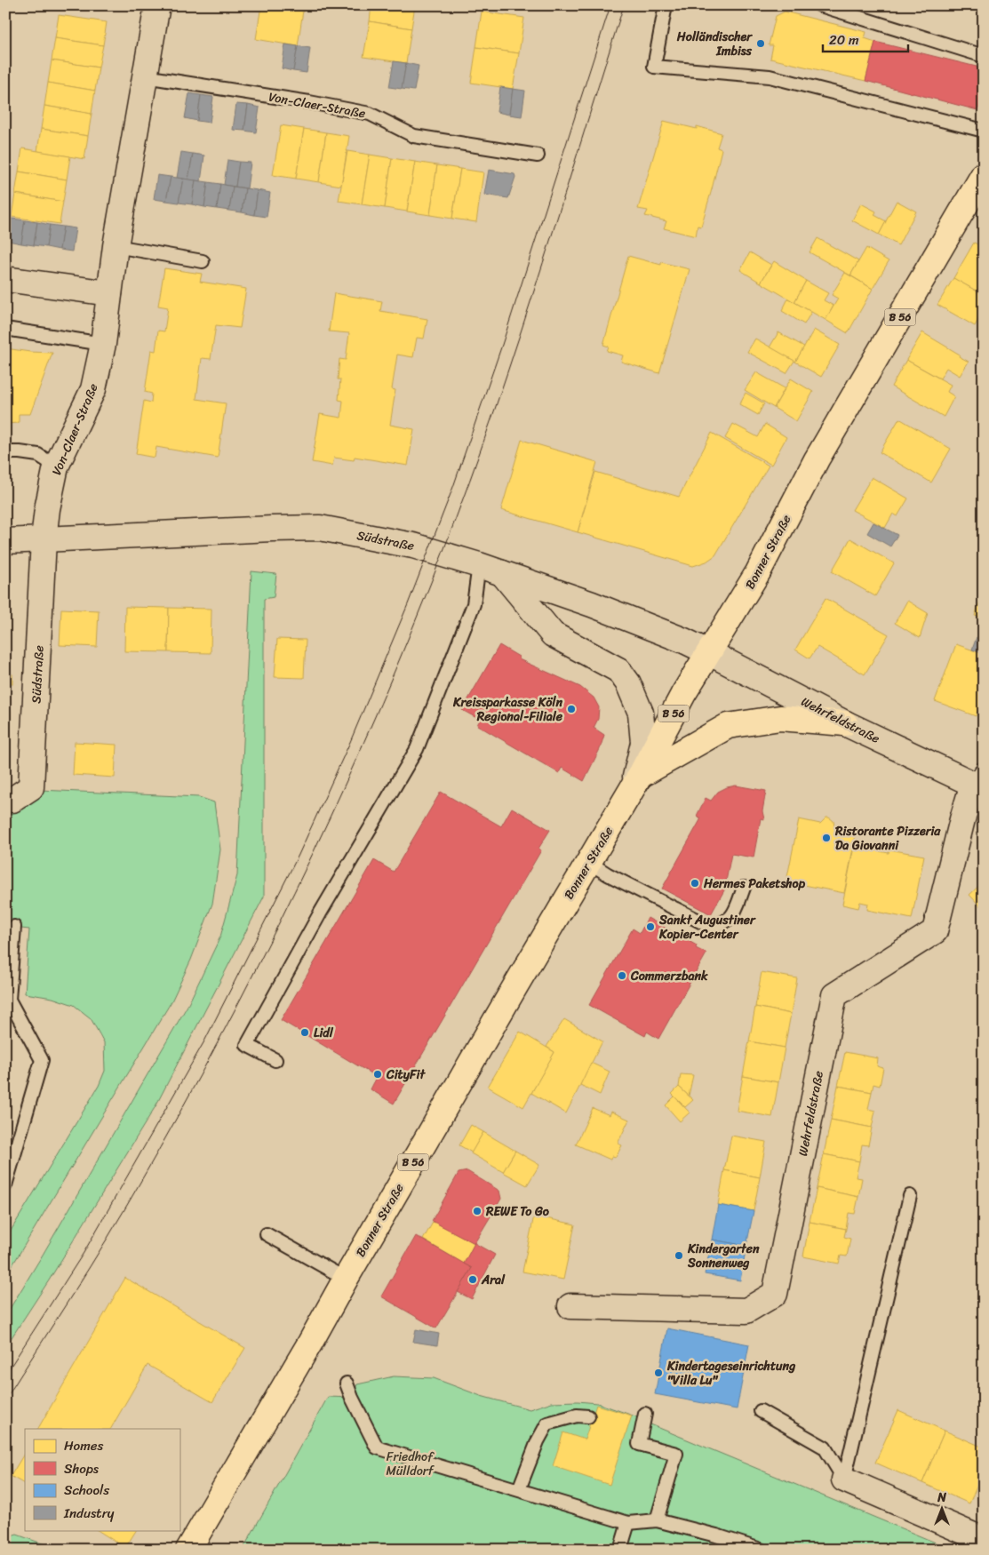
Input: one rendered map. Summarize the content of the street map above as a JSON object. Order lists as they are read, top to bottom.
{
  "streets": {
    "main road": ["B 56", "Bonner Straße"],
    "street": ["Von-Claer-Straße", "Südstraße", "Wehrfeldstraße"]
  },
  "crossings": [
    ["Von-Claer-Straße", "Südstraße"],
    ["Südstraße", "Bonner Straße"],
    ["Südstraße", "Wehrfeldstraße"],
    ["Bonner Straße", "Wehrfeldstraße"]
  ],
  "parks": ["Friedhof Mülldorf"],
  "places": [
    "Holländischer Imbiss",
    "Kreissparkasse Köln Regional-Filiale",
    "Ristorante Pizzeria Da Giovanni",
    "Hermes Paketshop",
    "Sankt Augustiner Kopier-Center",
    "Commerzbank",
    "Lidl",
    "CityFit",
    "REWE To Go",
    "Kindergarten Sonnenweg",
    "Aral",
    "Kindertageseinrichtung \"Villa Lu\""
  ],
  "legend": [
    "Homes",
    "Shops",
    "Schools",
    "Industry"
  ],
  "scale_bar": "20 m",
  "north": "top"
}
